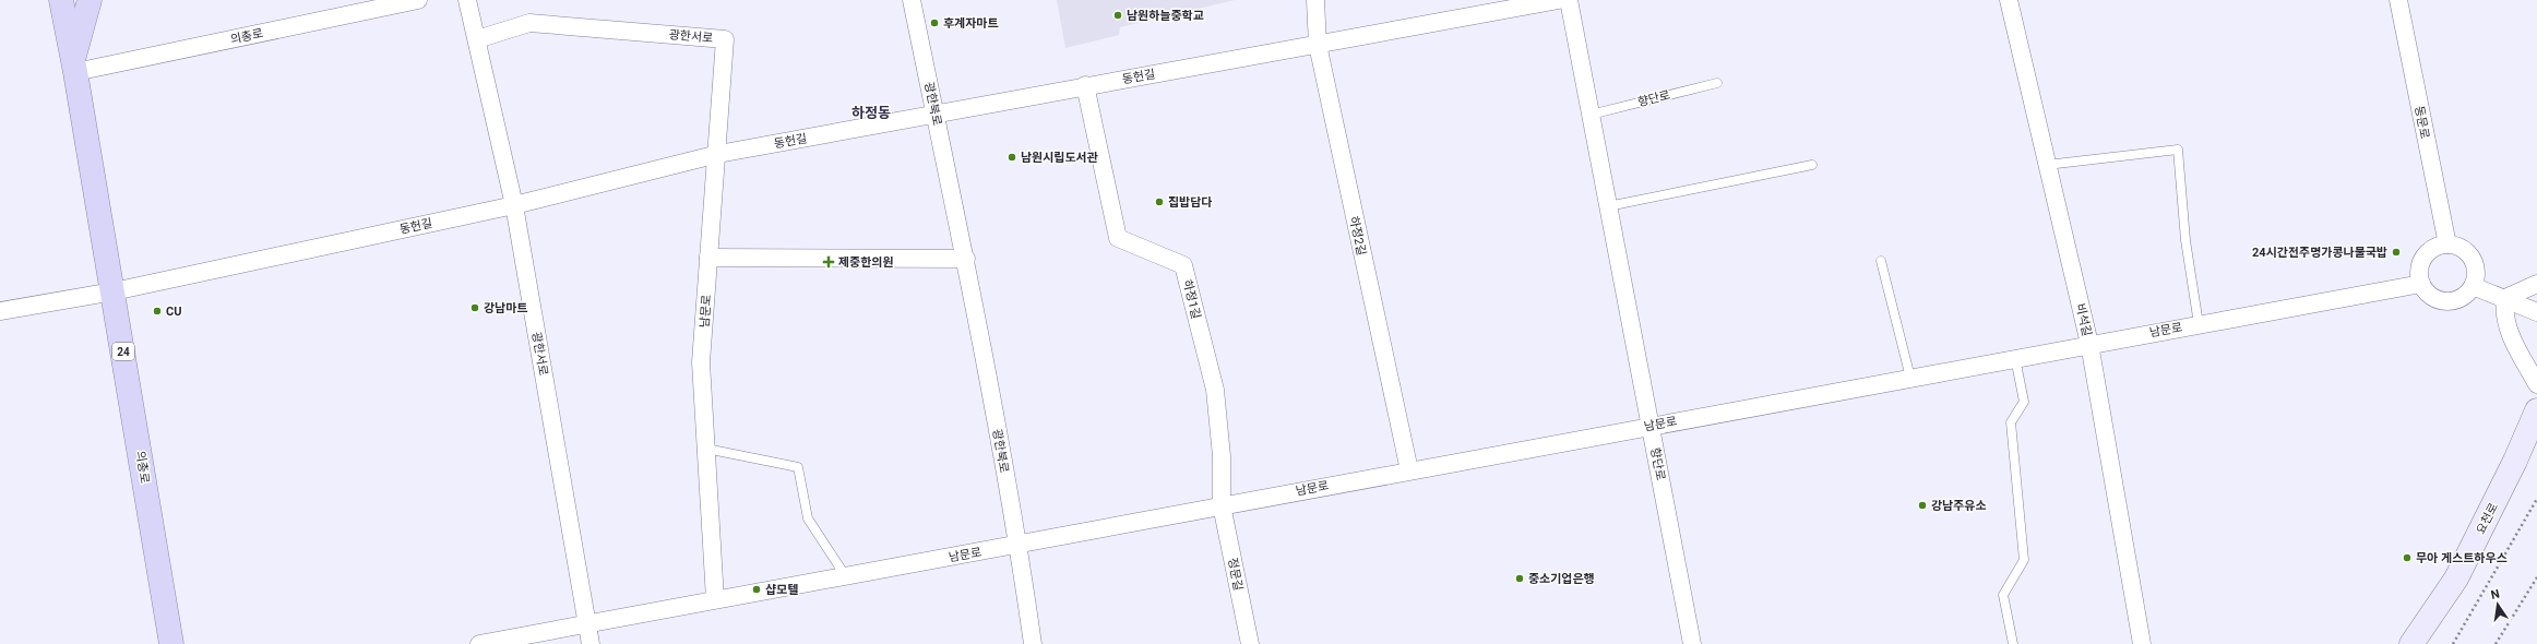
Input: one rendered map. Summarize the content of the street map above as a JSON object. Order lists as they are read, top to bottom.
{
  "streets": {
    "main road": ["의총로", "24"],
    "street": [
      "광한서로",
      "동헌길",
      "향단로",
      "광한북로",
      "동문로",
      "하정2길",
      "하정1길",
      "남문로",
      "비석길",
      "요천로",
      "정문길"
    ]
  },
  "crossings": [
    ["의총로", "동헌길"],
    ["의총로", "24"],
    ["광한서로", "동헌길"],
    ["광한서로", "남문로"],
    ["동헌길", "광한북로"],
    ["동헌길", "하정2길"],
    ["동헌길", "하정1길"],
    ["동헌길", "남문로"],
    ["향단로", "남문로"],
    ["광한북로", "남문로"],
    ["동문로", "남문로"],
    ["하정2길", "남문로"],
    ["하정1길", "남문로"],
    ["하정1길", "정문길"],
    ["남문로", "비석길"],
    ["남문로", "정문길"]
  ],
  "districts": ["하정동"],
  "places": {
    "other": [
      "남원하늘중학교",
      "후계자마트",
      "남원시립도서관",
      "집밥담다",
      "24시간전주명가콩나물국밥",
      "강남마트",
      "CU",
      "강남주유소",
      "무아 게스트하우스",
      "중소기업은행",
      "샵모텔"
    ],
    "health": ["제중한의원"]
  },
  "north": "top"
}
